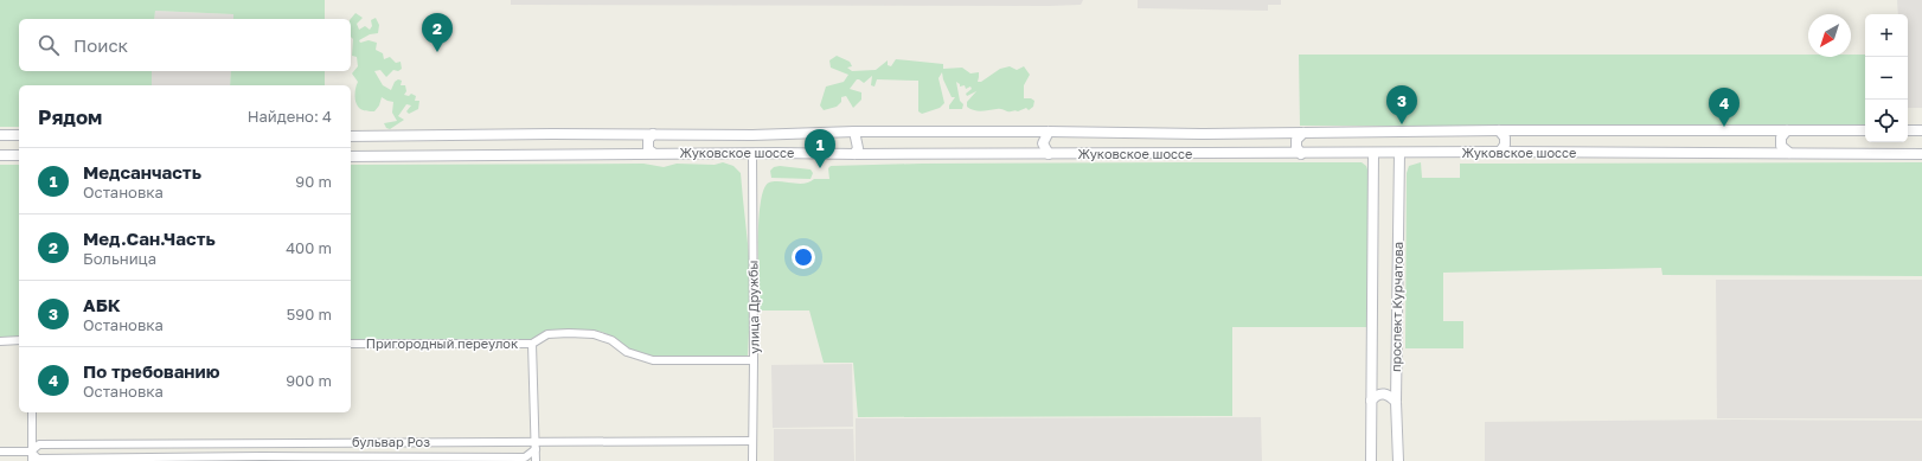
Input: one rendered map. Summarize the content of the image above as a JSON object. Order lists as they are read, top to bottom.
{
  "streets": {
    "main road": ["Жуковское шоссе", "проспект Курчатова"],
    "street": ["улица Дружбы", "Пригородный переулок", "бульвар Роз"]
  },
  "crossings": [
    ["Жуковское шоссе", "улица Дружбы"],
    ["Жуковское шоссе", "проспект Курчатова"],
    ["улица Дружбы", "Пригородный переулок"],
    ["улица Дружбы", "бульвар Роз"]
  ],
  "north": "bottom left",
  "page": {
    "pins": [
      "2",
      "3",
      "4",
      "1"
    ],
    "map_buttons": ["+", "−"],
    "search": "Поиск",
    "heading": ["Рядом", "Найдено: 4"],
    "list": [
      {
        "mark": "1",
        "name": "Медсанчасть",
        "note": "Остановка",
        "value": "90 m"
      },
      {
        "mark": "2",
        "name": "Мед.Сан.Часть",
        "note": "Больница",
        "value": "400 m"
      },
      {
        "mark": "3",
        "name": "АБК",
        "note": "Остановка",
        "value": "590 m"
      },
      {
        "mark": "4",
        "name": "По требованию",
        "note": "Остановка",
        "value": "900 m"
      }
    ]
  }
}
